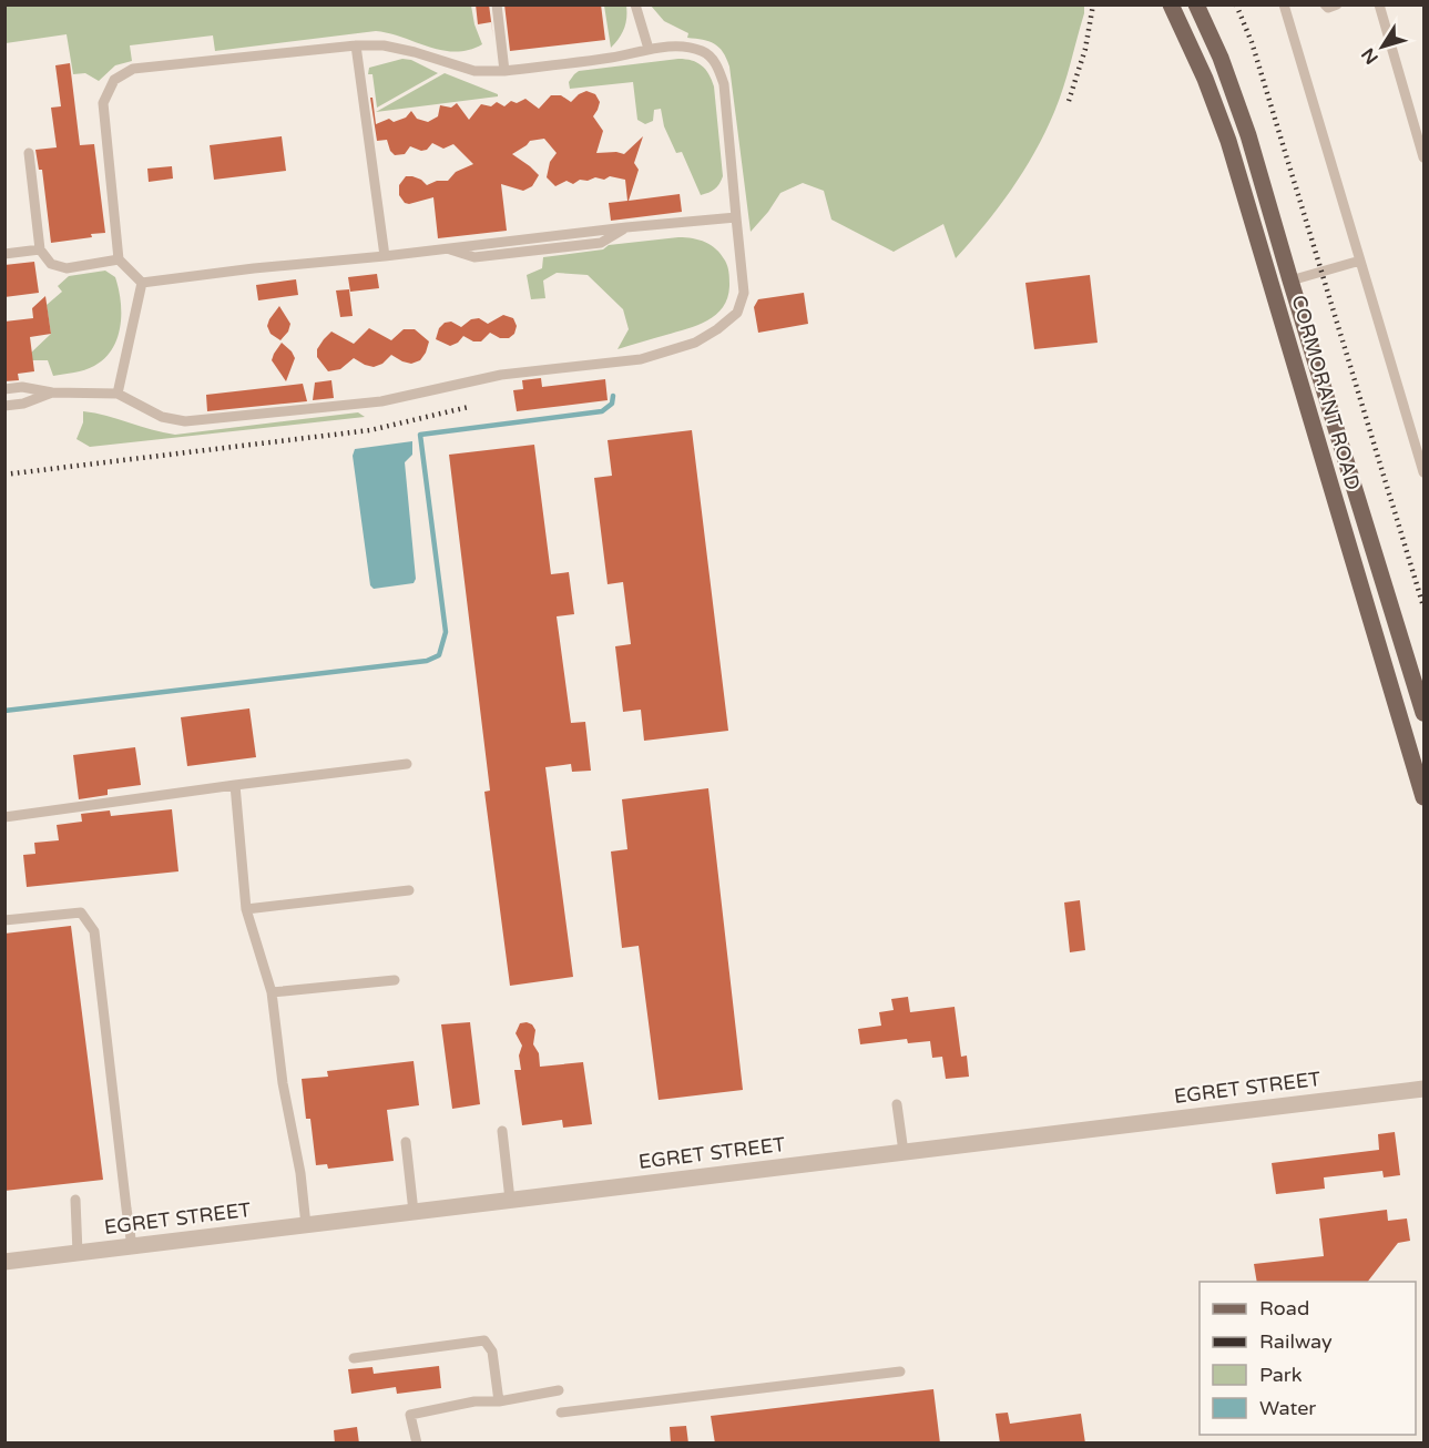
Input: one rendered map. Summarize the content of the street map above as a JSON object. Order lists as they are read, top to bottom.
{
  "streets": {
    "main road": ["CORMORANT ROAD"],
    "street": ["EGRET STREET"]
  },
  "legend": [
    "Road",
    "Railway",
    "Park",
    "Water"
  ],
  "north": "bottom left"
}
